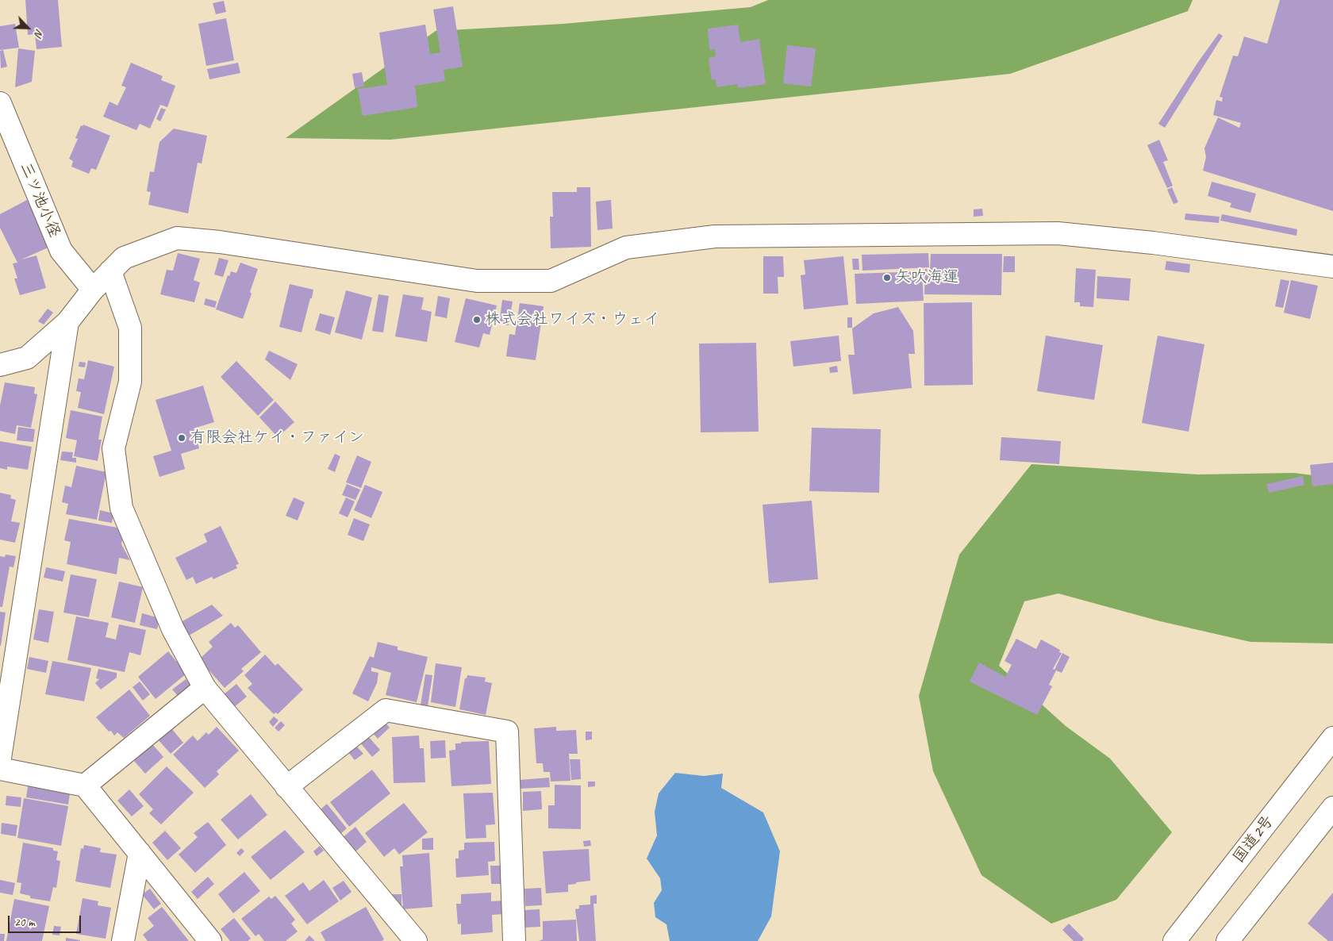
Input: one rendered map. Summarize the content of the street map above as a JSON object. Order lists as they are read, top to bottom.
{
  "streets": {
    "main road": ["三ツ池小径", "国道2号"]
  },
  "places": ["矢吹海運", "株式会社ワイズ・ウェイ", "有限会社ケイ・ファイン"],
  "scale_bar": "20 m",
  "north": "bottom right"
}
